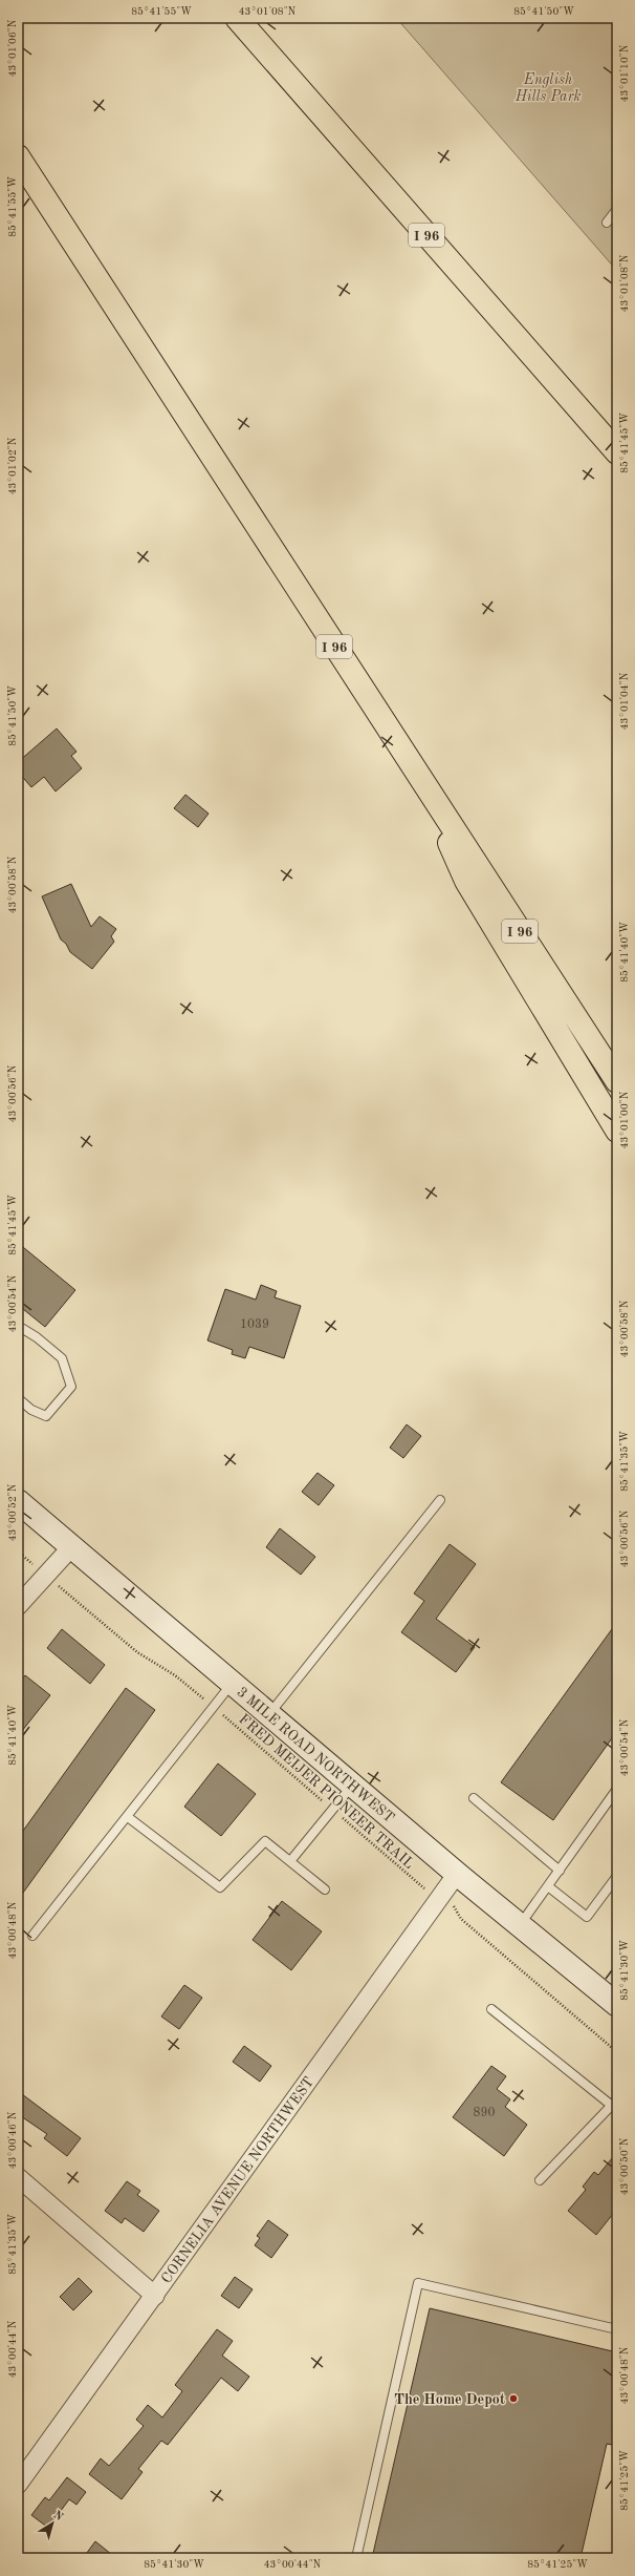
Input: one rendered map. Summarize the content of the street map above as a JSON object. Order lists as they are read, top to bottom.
{
  "streets": {
    "highway": ["I 96"],
    "main road": ["3 MILE ROAD NORTHWEST"],
    "street": ["CORNELIA AVENUE NORTHWEST"],
    "path": ["FRED MEIJER PIONEER TRAIL"]
  },
  "crossings": [
    ["3 MILE ROAD NORTHWEST", "CORNELIA AVENUE NORTHWEST"],
    ["FRED MEIJER PIONEER TRAIL", "CORNELIA AVENUE NORTHWEST"]
  ],
  "parks": ["English Hills Park"],
  "places": ["The Home Depot"],
  "house_numbers": ["1039", "890"],
  "north": "top right",
  "coordinates": [
    "85°41'55\"W",
    "43°01'08\"N",
    "85°41'50\"W",
    "43°01'06\"N",
    "43°01'10\"N",
    "85°41'45\"W",
    "43°01'02\"N",
    "43°01'04\"N",
    "43°00'58\"N",
    "85°41'40\"W",
    "43°00'56\"N",
    "43°01'00\"N",
    "43°00'54\"N",
    "85°41'35\"W",
    "43°00'52\"N",
    "43°00'48\"N",
    "85°41'30\"W",
    "43°00'46\"N",
    "43°00'50\"N",
    "43°00'44\"N",
    "85°41'25\"W"
  ]
}
